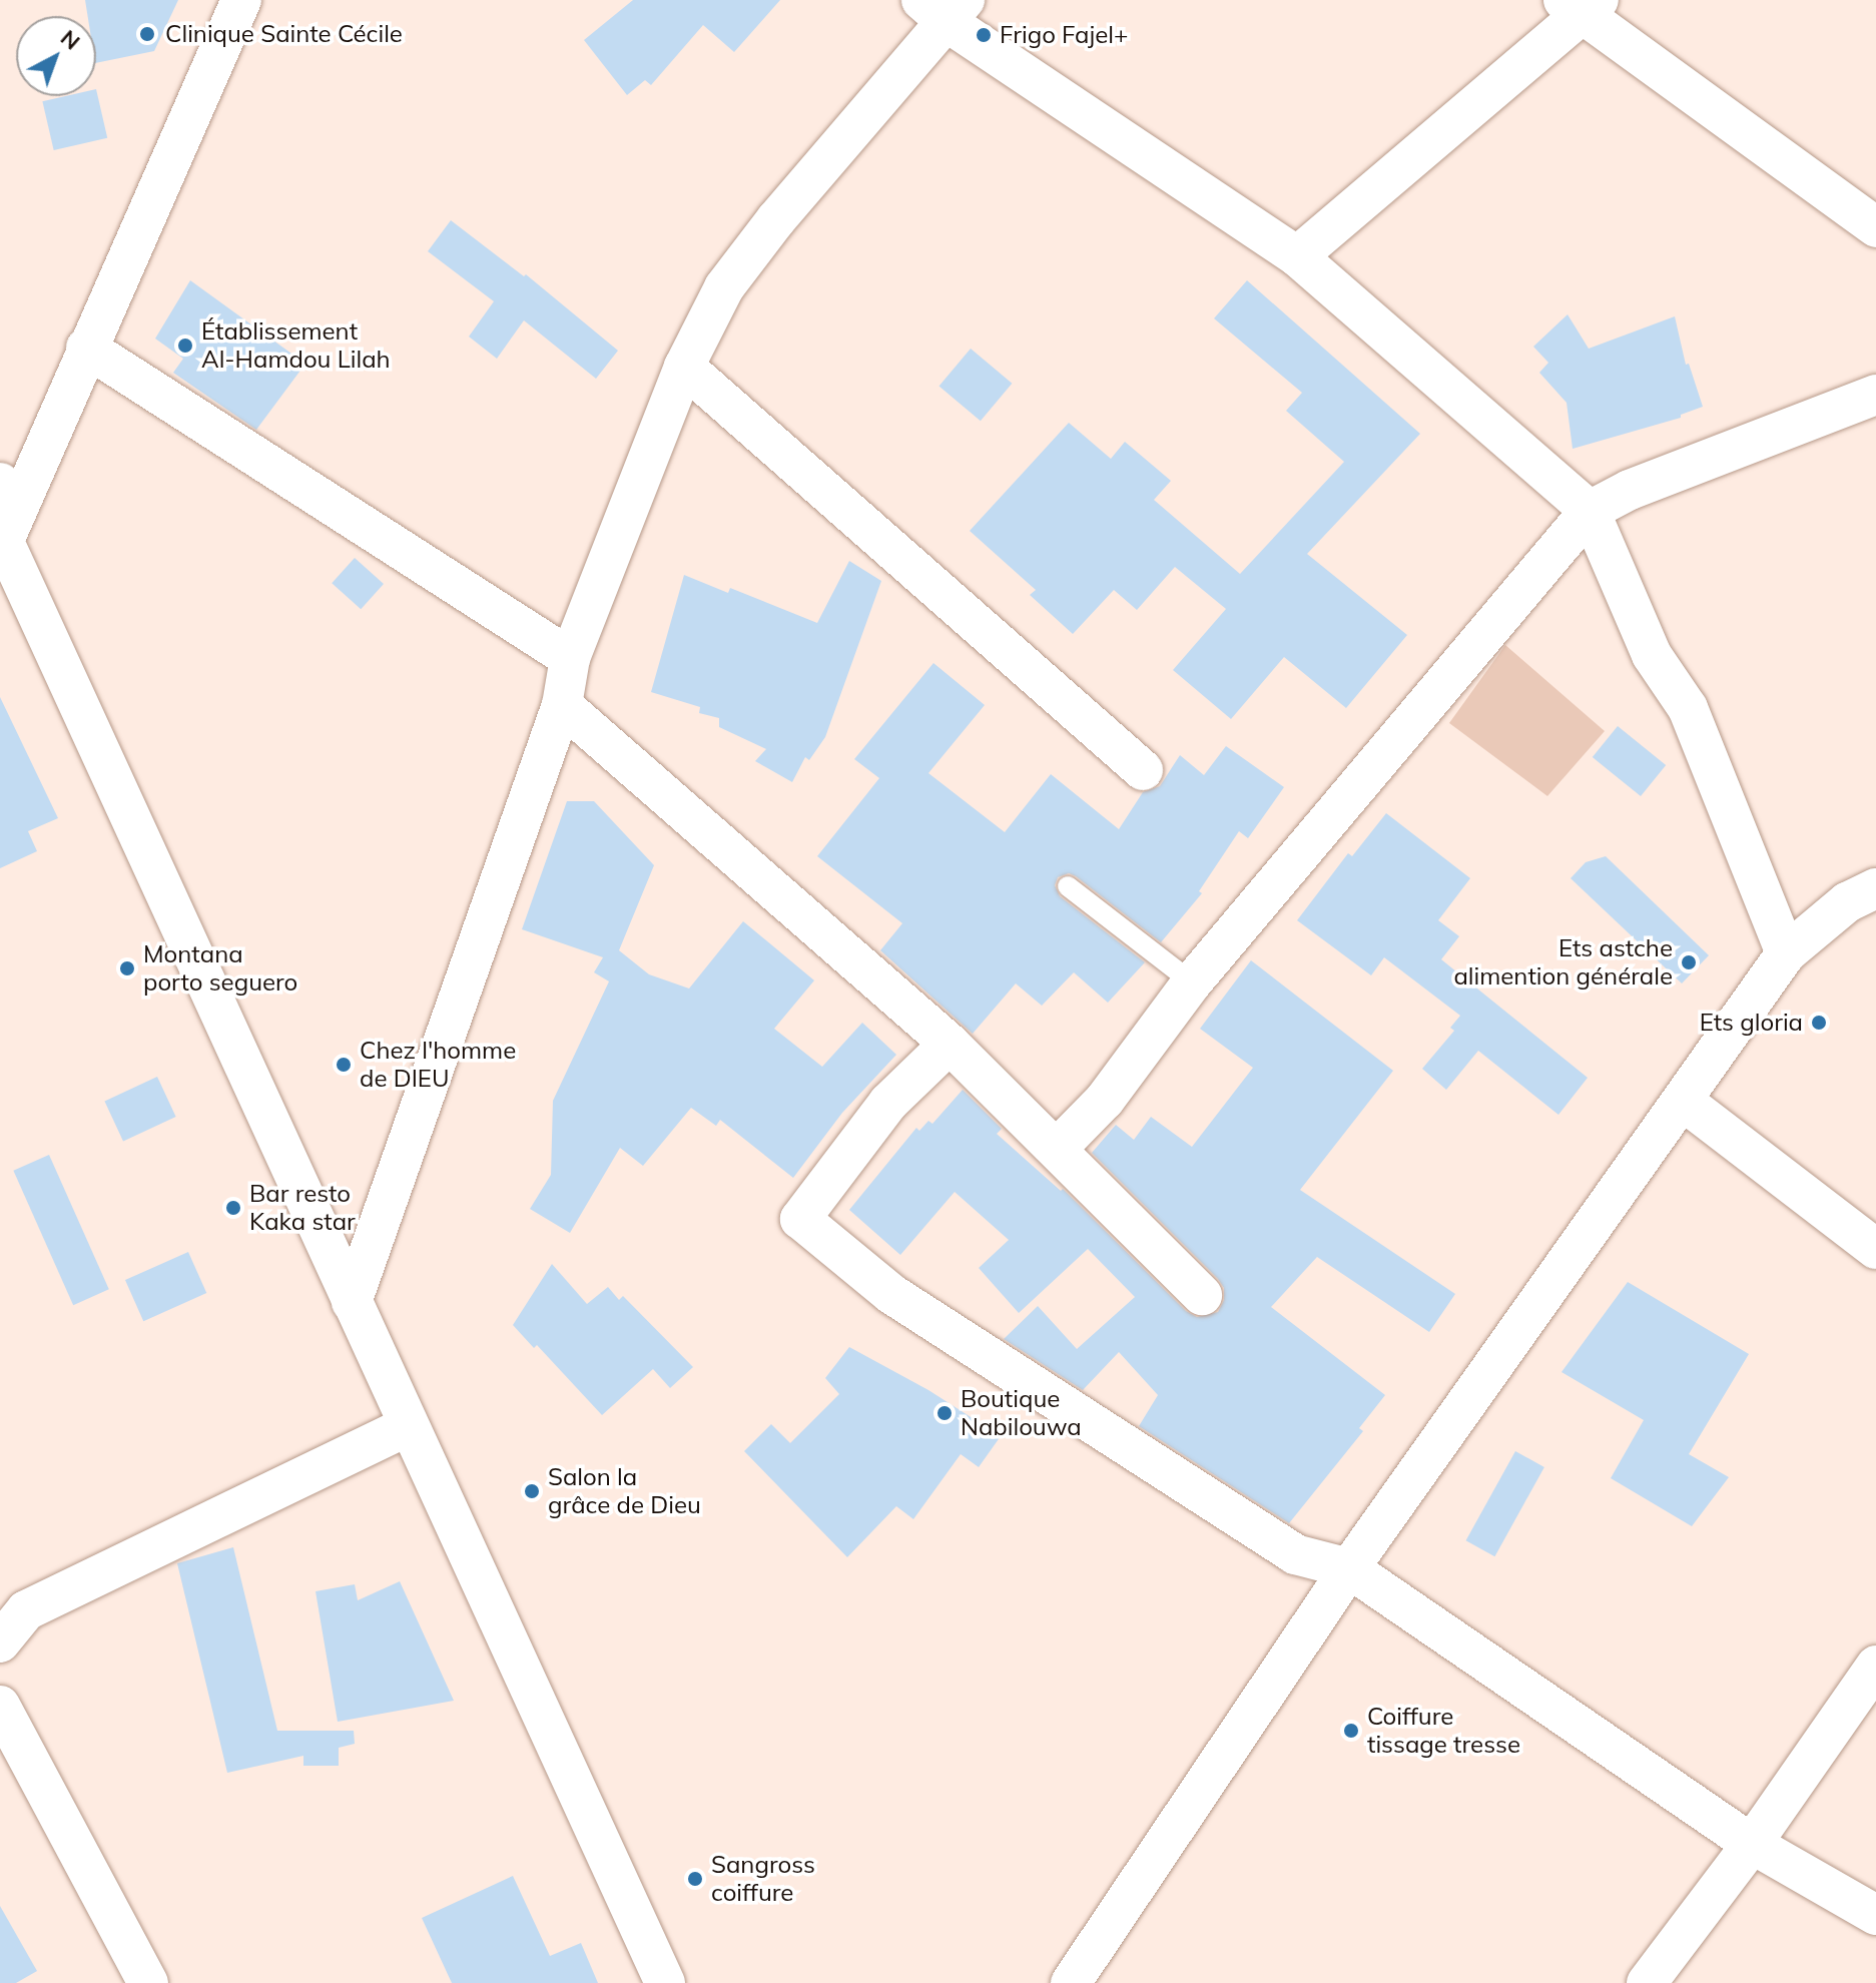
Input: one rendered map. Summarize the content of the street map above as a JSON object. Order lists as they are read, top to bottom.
{
  "places": [
    "Clinique Sainte Cécile",
    "Frigo Fajel+",
    "Établissement Al-Hamdou Lilah",
    "Ets astche alimention générale",
    "Montana porto seguero",
    "Ets gloria",
    "Chez l'homme de DIEU",
    "Bar resto Kaka star",
    "Boutique Nabilouwa",
    "Salon la grâce de Dieu",
    "Coiffure tissage tresse",
    "Sangross coiffure"
  ],
  "north": "top right"
}
